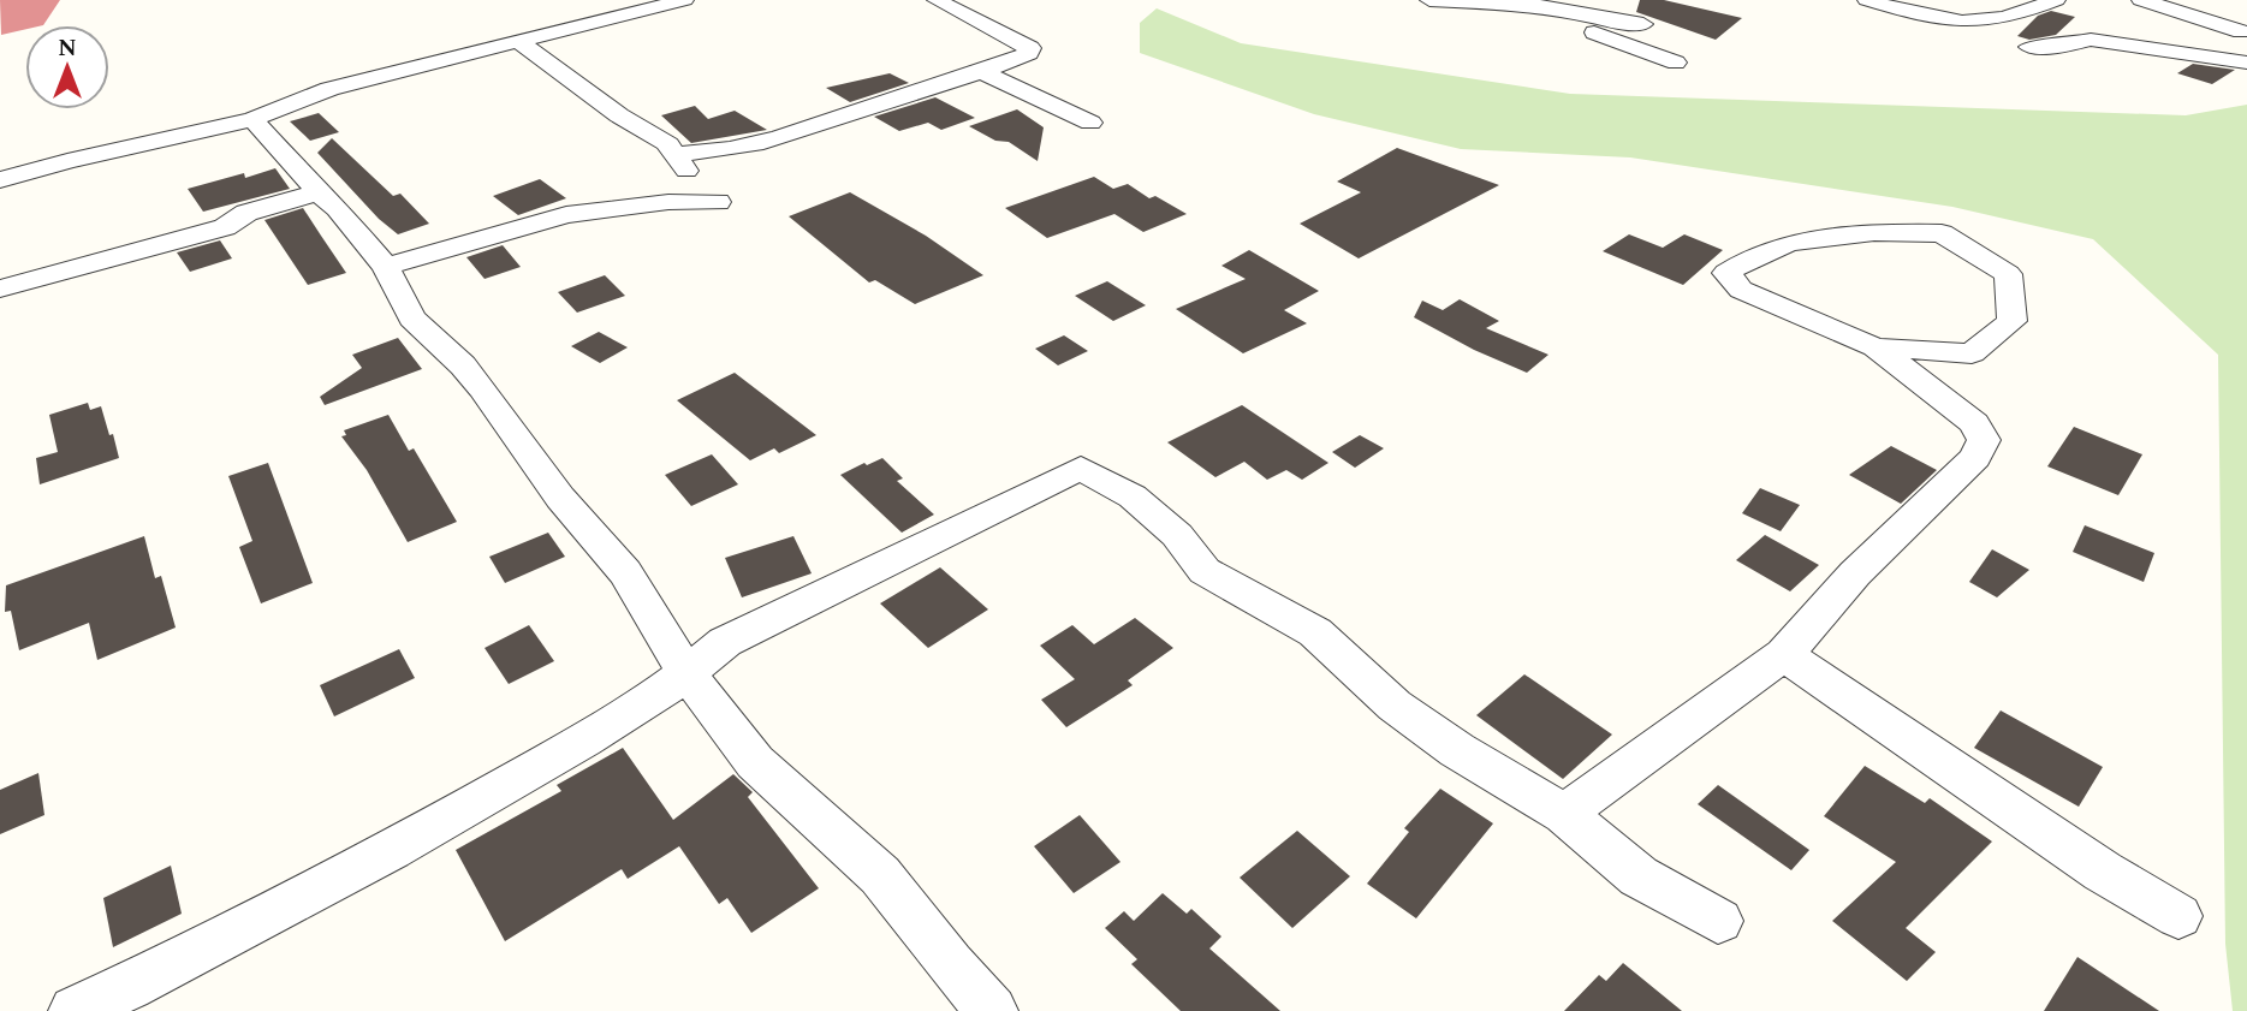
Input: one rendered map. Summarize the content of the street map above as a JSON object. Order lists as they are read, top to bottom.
{
  "north": "top"
}
